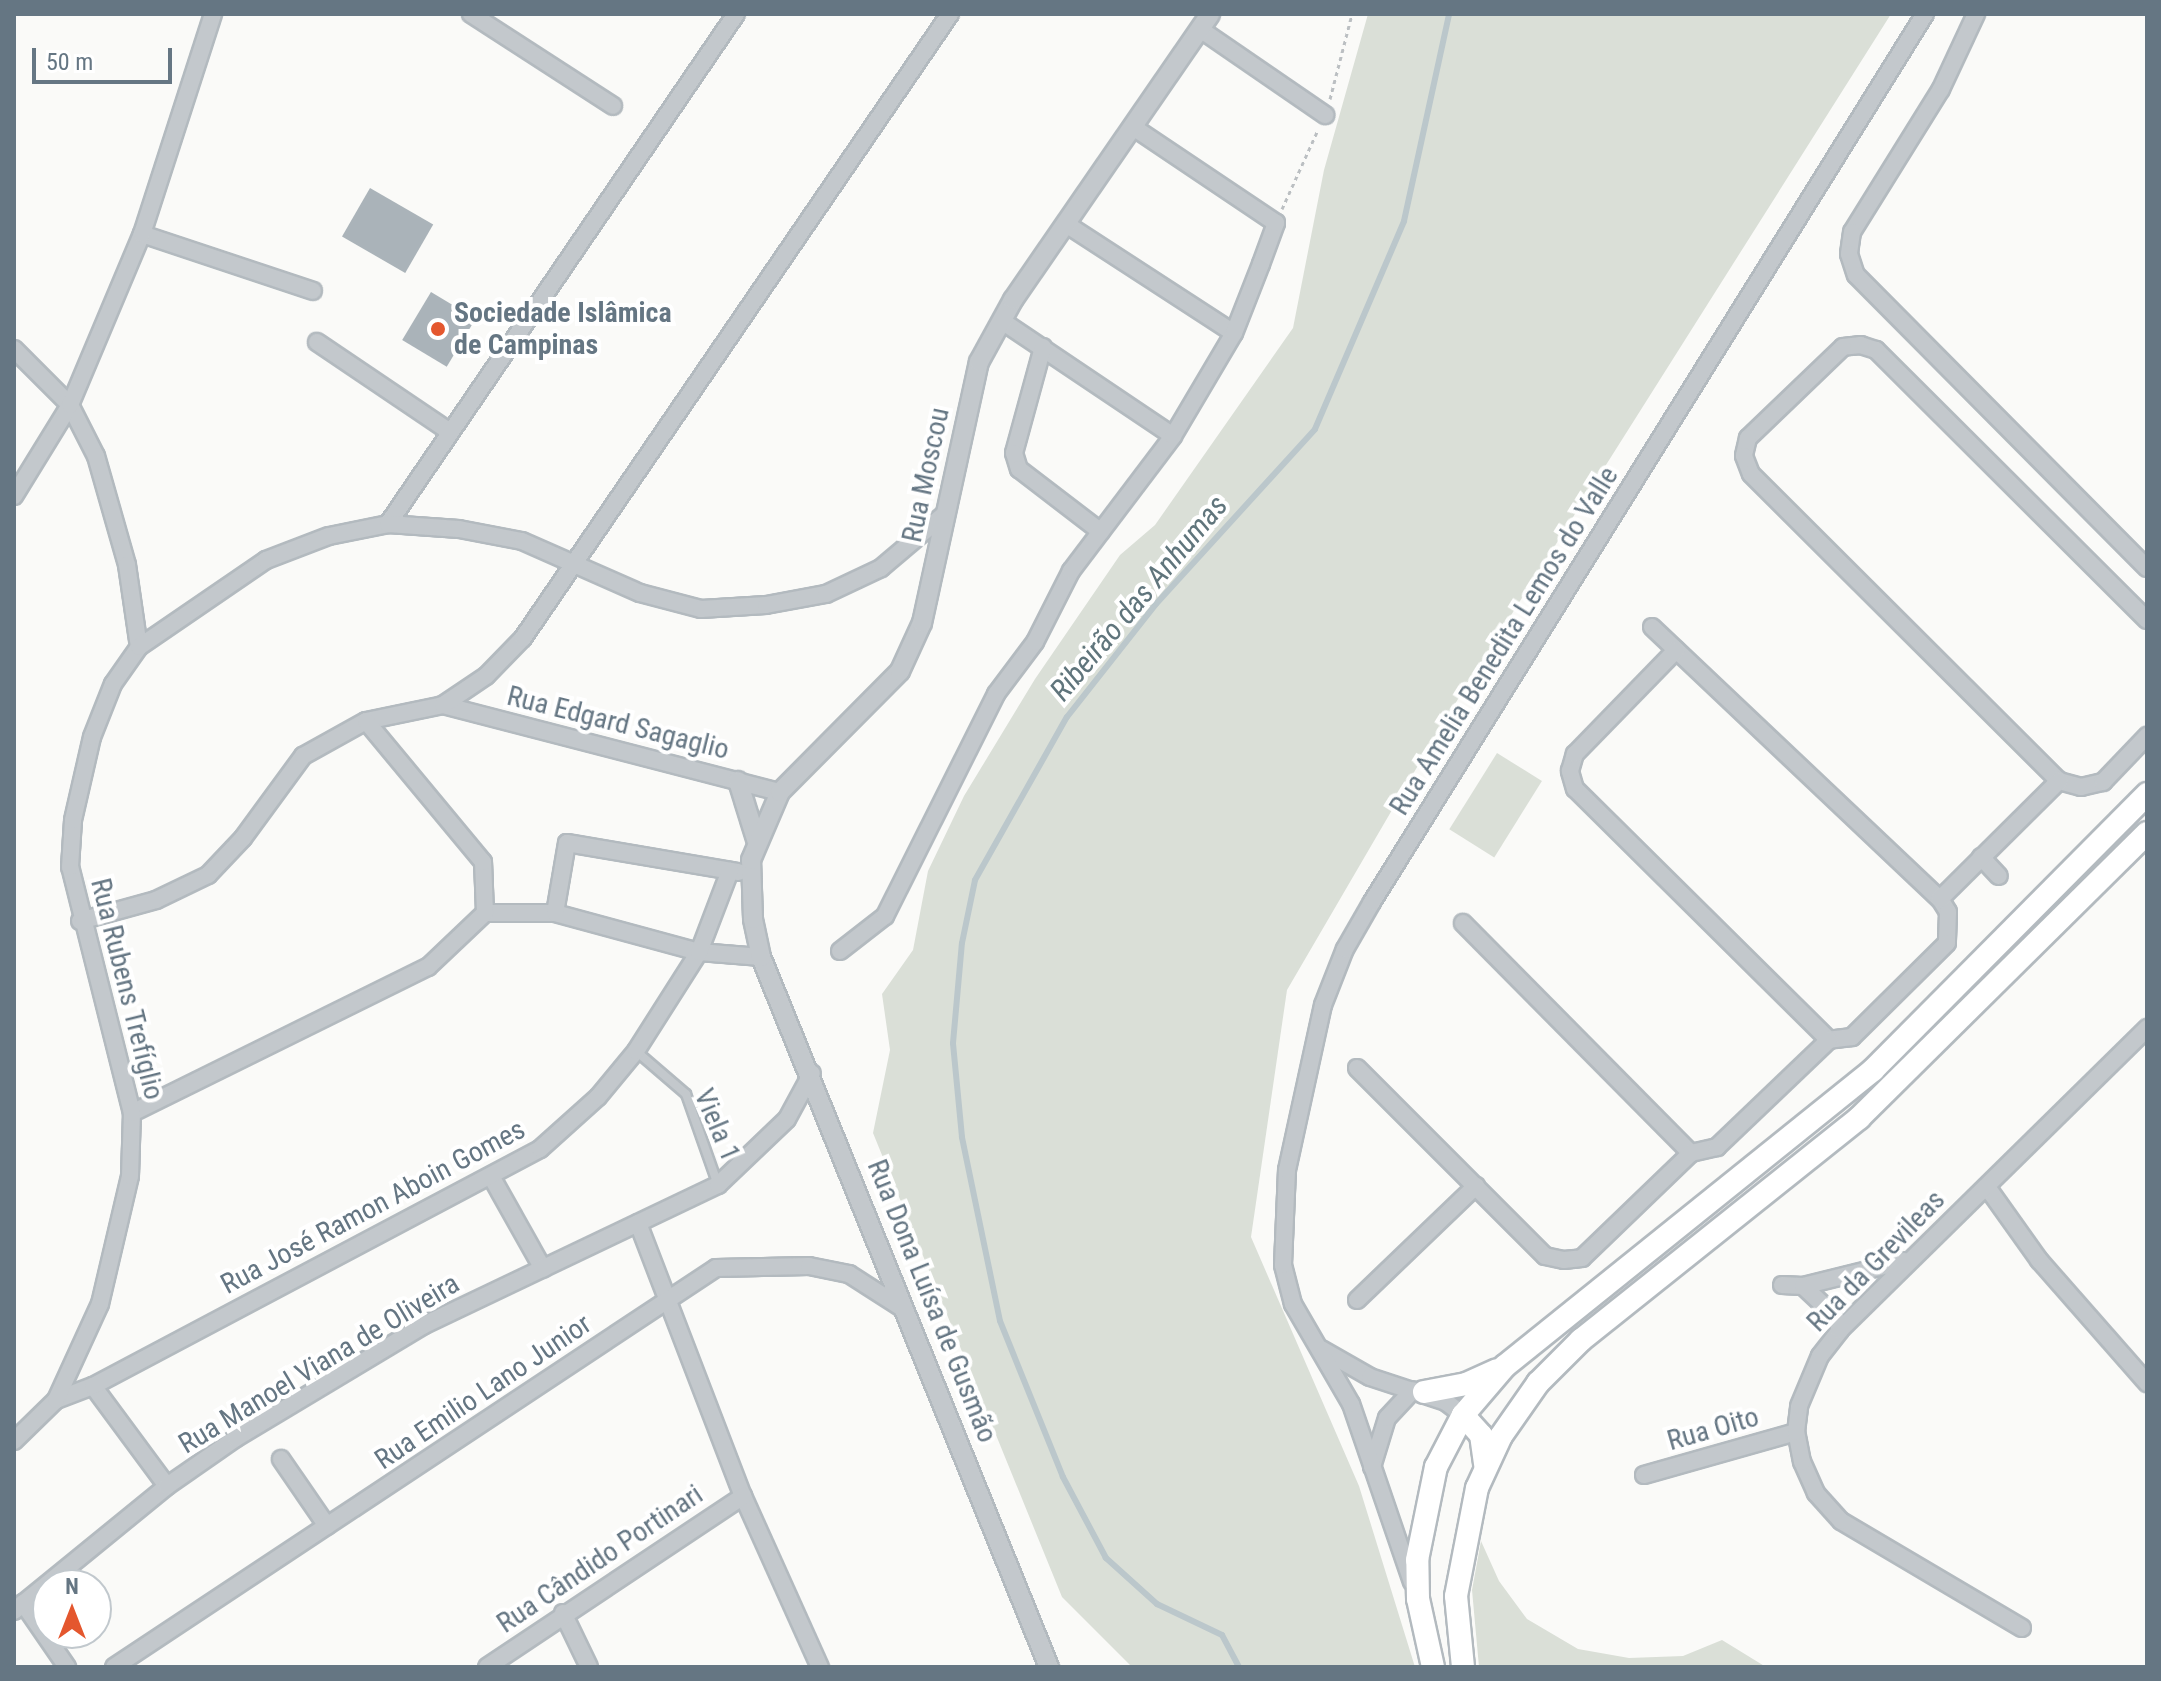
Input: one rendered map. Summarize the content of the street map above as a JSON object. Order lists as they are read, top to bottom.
{
  "streets": {
    "street": [
      "Rua Moscou",
      "Rua Amelia Benedita Lemos do Valle",
      "Rua Edgard Sagaglio",
      "Rua Rubens Trefíglio",
      "Rua José Ramon Aboin Gomes",
      "Rua da Grevileas",
      "Rua Dona Luísa de Gusmão",
      "Rua Manoel Viana de Oliveira",
      "Rua Emilio Lano Junior",
      "Rua Oito",
      "Rua Cândido Portinari"
    ],
    "lane": ["Viela 1"]
  },
  "crossings": [
    ["Rua Moscou", "Rua Edgard Sagaglio"],
    ["Rua Moscou", "Rua Rubens Trefíglio"],
    ["Rua Moscou", "Rua Dona Luísa de Gusmão"],
    ["Rua Rubens Trefíglio", "Rua José Ramon Aboin Gomes"],
    ["Viela 1", "Rua José Ramon Aboin Gomes"],
    ["Viela 1", "Rua Manoel Viana de Oliveira"],
    ["Rua da Grevileas", "Rua Oito"],
    ["Rua Dona Luísa de Gusmão", "Rua Manoel Viana de Oliveira"],
    ["Rua Dona Luísa de Gusmão", "Rua Emilio Lano Junior"],
    ["Rua Manoel Viana de Oliveira", "Rua Cândido Portinari"],
    ["Rua Emilio Lano Junior", "Rua Cândido Portinari"]
  ],
  "water": ["Ribeirão das Anhumas"],
  "places": ["Sociedade Islâmica de Campinas"],
  "scale_bar": "50 m",
  "north": "top"
}
